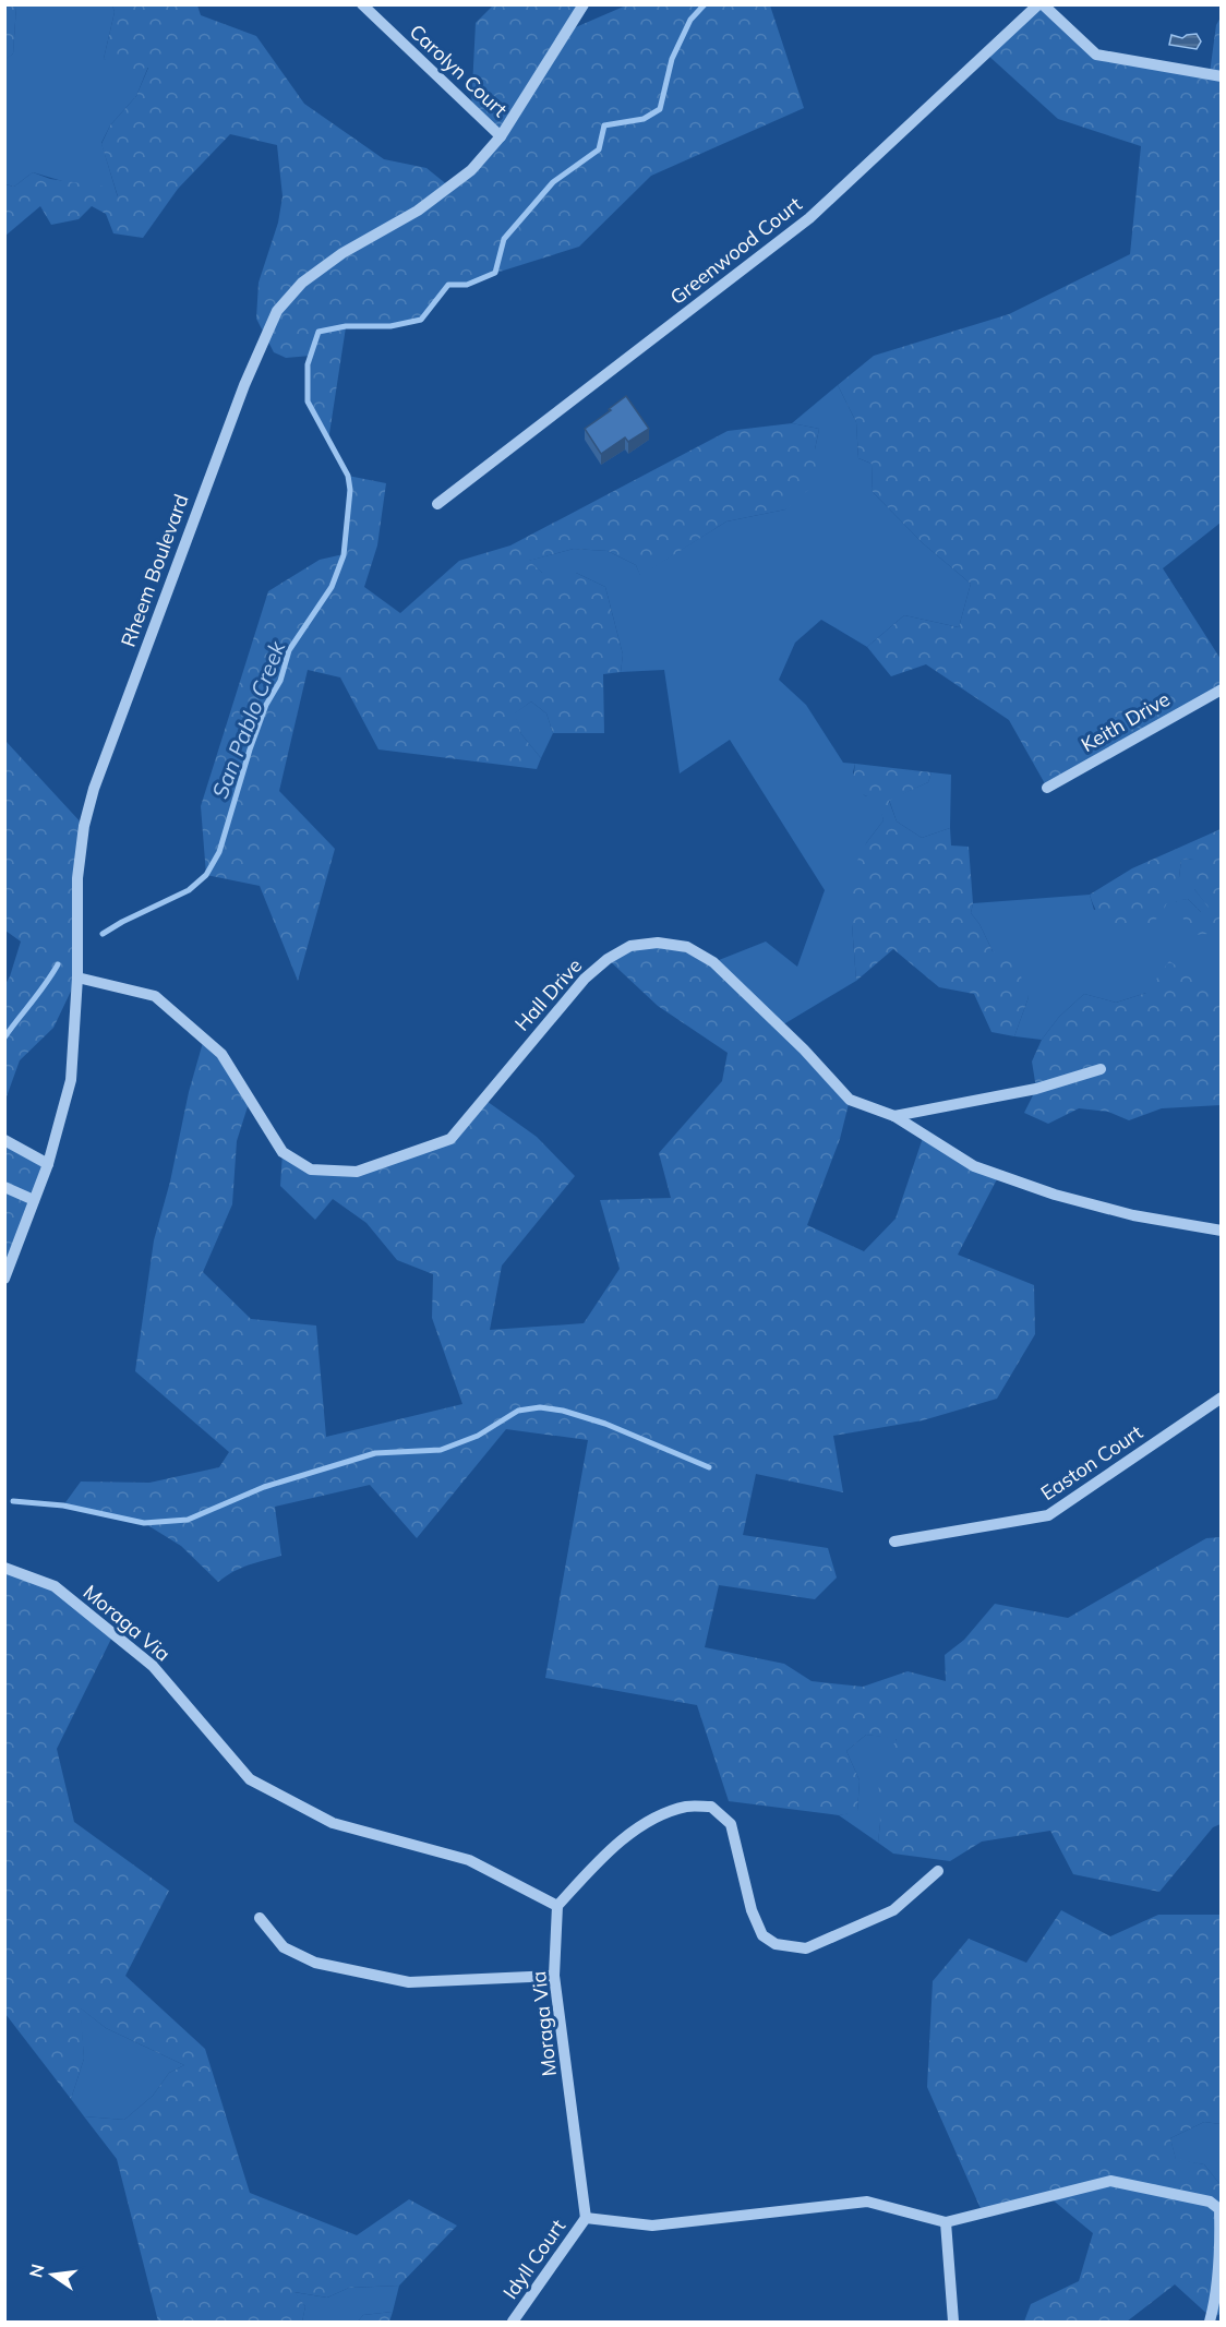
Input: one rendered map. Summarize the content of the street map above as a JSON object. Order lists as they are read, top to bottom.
{
  "streets": {
    "street": [
      "Carolyn Court",
      "Greenwood Court",
      "Rheem Boulevard",
      "Keith Drive",
      "Hall Drive",
      "Easton Court",
      "Moraga Via",
      "Idyll Court"
    ]
  },
  "crossings": [
    ["Carolyn Court", "Rheem Boulevard"],
    ["Rheem Boulevard", "Hall Drive"],
    ["Moraga Via", "Idyll Court"]
  ],
  "water": ["San Pablo Creek"],
  "north": "left"
}
